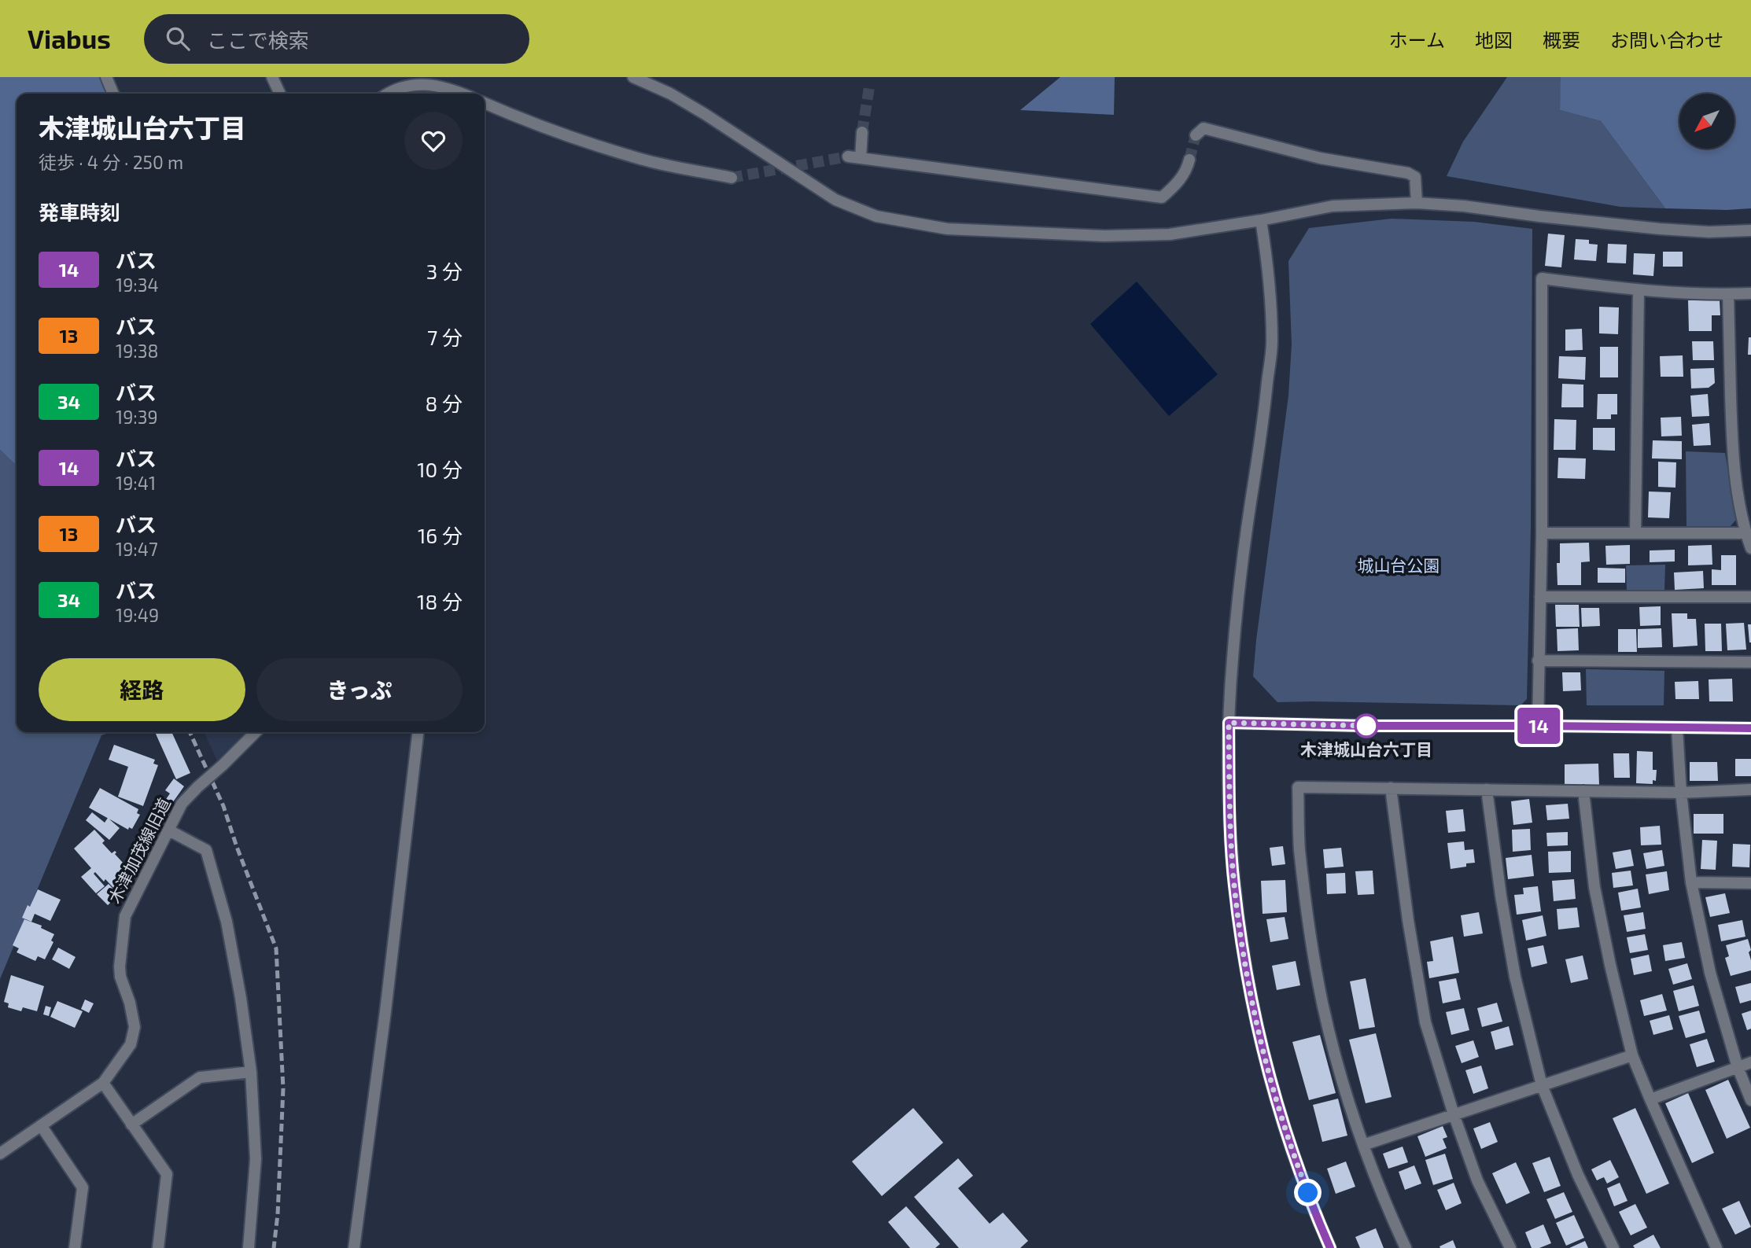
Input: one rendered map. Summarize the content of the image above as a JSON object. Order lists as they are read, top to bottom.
{
  "streets": {
    "street": ["木津加茂線旧道"]
  },
  "parks": ["城山台公園"],
  "places": ["木津城山台六丁目"],
  "lines": ["bus line 14"],
  "north": "bottom left",
  "page": {
    "header": "Viabus",
    "search": "ここで検索",
    "nav": [
      "ホーム",
      "地図",
      "概要",
      "お問い合わせ"
    ],
    "on_map": "14",
    "heading": [
      ["木津城山台六丁目", "徒歩 · 4 分 · 250 m"],
      "発車時刻"
    ],
    "list": [
      {
        "mark": "14",
        "name": "バス",
        "note": "19:34",
        "value": "3 分"
      },
      {
        "mark": "13",
        "name": "バス",
        "note": "19:38",
        "value": "7 分"
      },
      {
        "mark": "34",
        "name": "バス",
        "note": "19:39",
        "value": "8 分"
      },
      {
        "mark": "14",
        "name": "バス",
        "note": "19:41",
        "value": "10 分"
      },
      {
        "mark": "13",
        "name": "バス",
        "note": "19:47",
        "value": "16 分"
      },
      {
        "mark": "34",
        "name": "バス",
        "note": "19:49",
        "value": "18 分"
      }
    ],
    "buttons": ["経路", "きっぷ"]
  }
}
